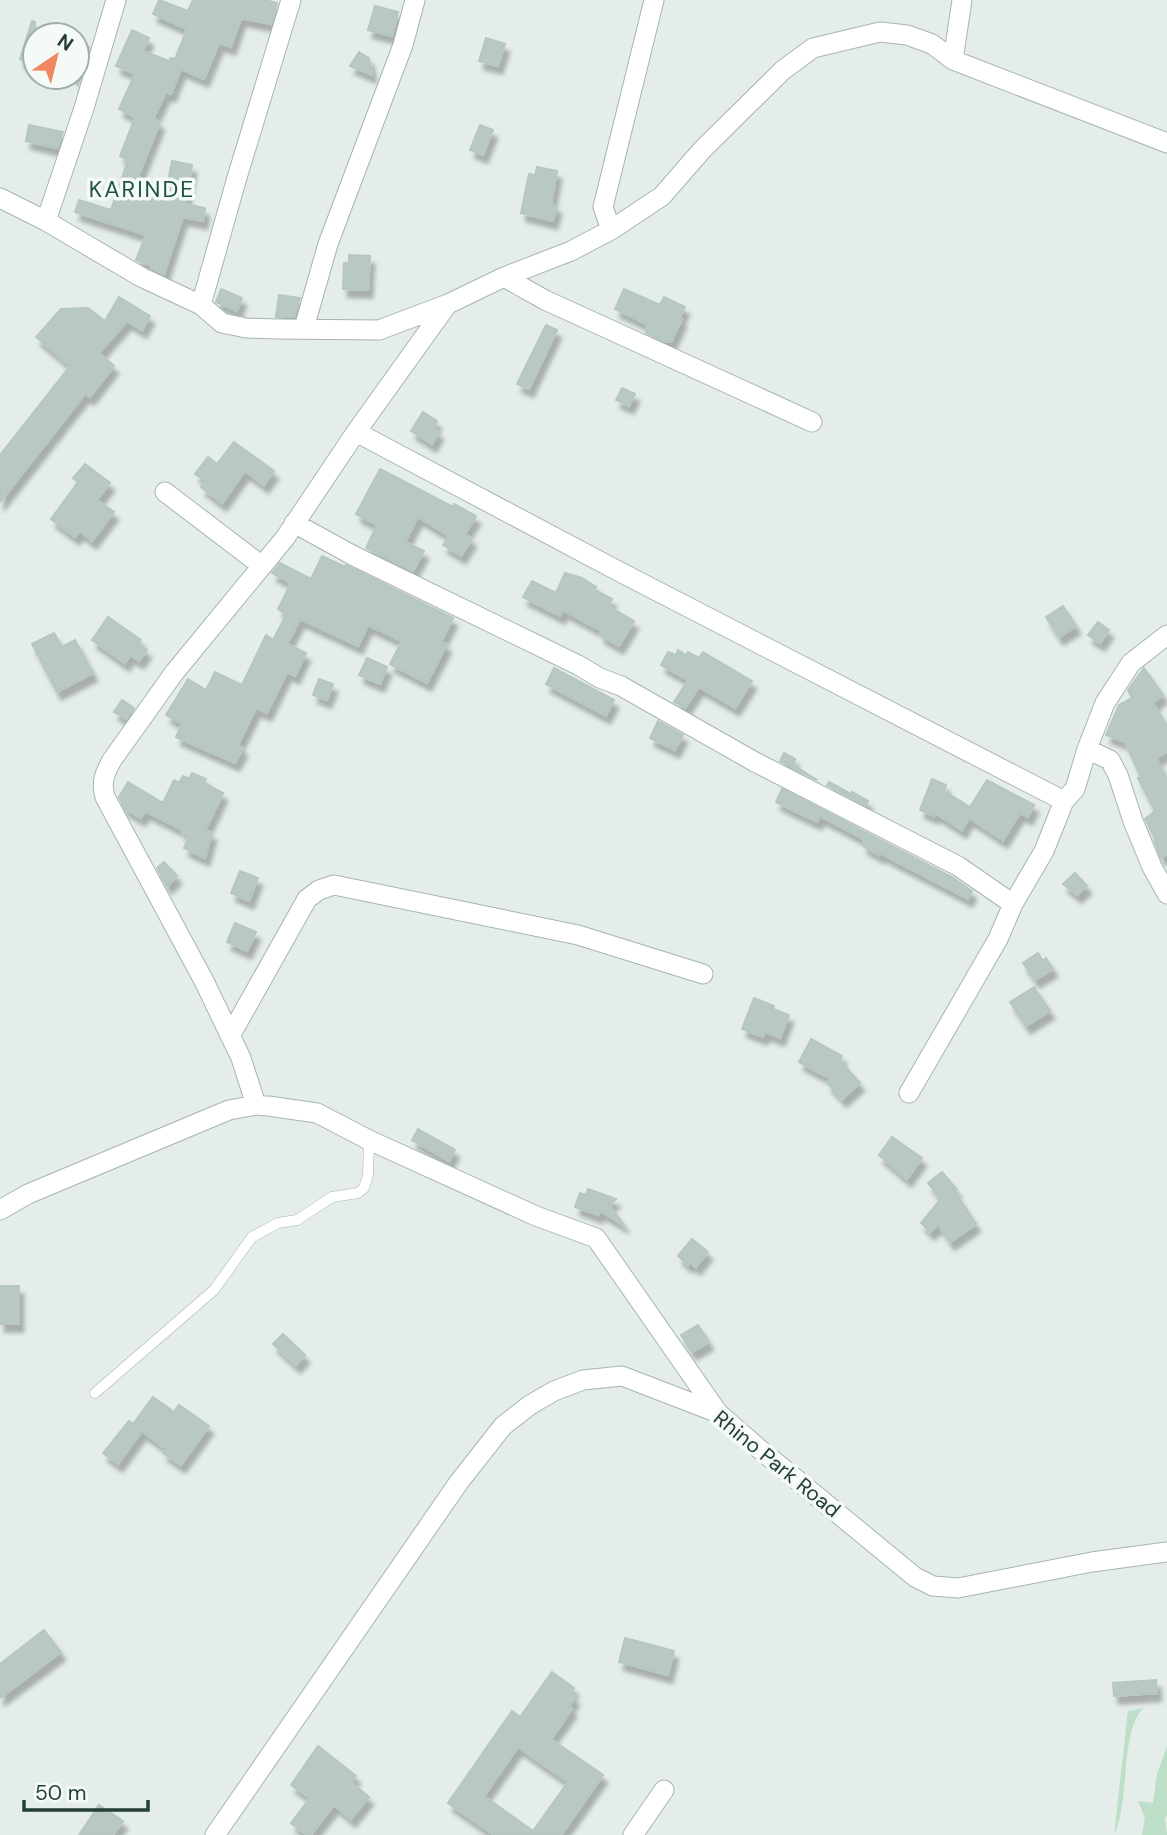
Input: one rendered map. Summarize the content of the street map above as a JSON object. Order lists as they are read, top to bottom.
{
  "streets": {
    "street": ["Rhino Park Road"]
  },
  "districts": ["KARINDE"],
  "scale_bar": "50 m",
  "north": "top right"
}
